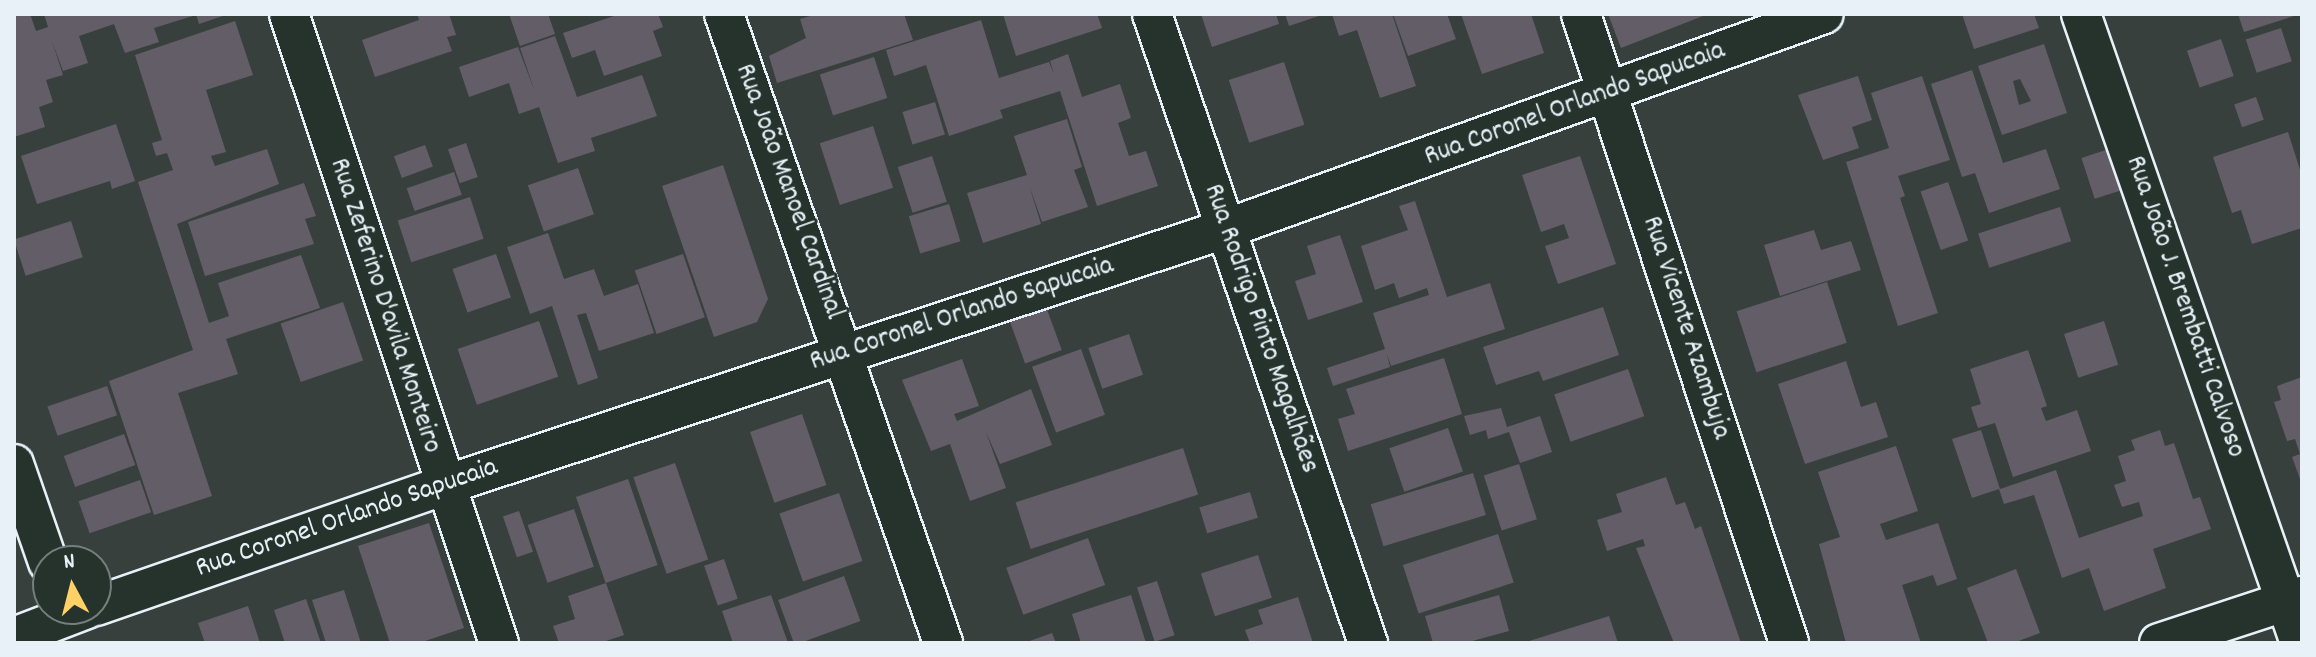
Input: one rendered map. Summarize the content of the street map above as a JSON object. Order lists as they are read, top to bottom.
{
  "streets": {
    "street": [
      "Rua Coronel Orlando Sapucaia",
      "Rua João Manoel Cardinal",
      "Rua Zeferino D'avila Monteiro",
      "Rua João J. Brembatti Calvoso",
      "Rua Vicente Azambuja",
      "Rua Rodrigo Pinto Magalhães"
    ]
  },
  "crossings": [
    ["Rua Coronel Orlando Sapucaia", "Rua João Manoel Cardinal"],
    ["Rua Coronel Orlando Sapucaia", "Rua Zeferino D'avila Monteiro"],
    ["Rua Coronel Orlando Sapucaia", "Rua Vicente Azambuja"],
    ["Rua Coronel Orlando Sapucaia", "Rua Rodrigo Pinto Magalhães"]
  ],
  "north": "top"
}
